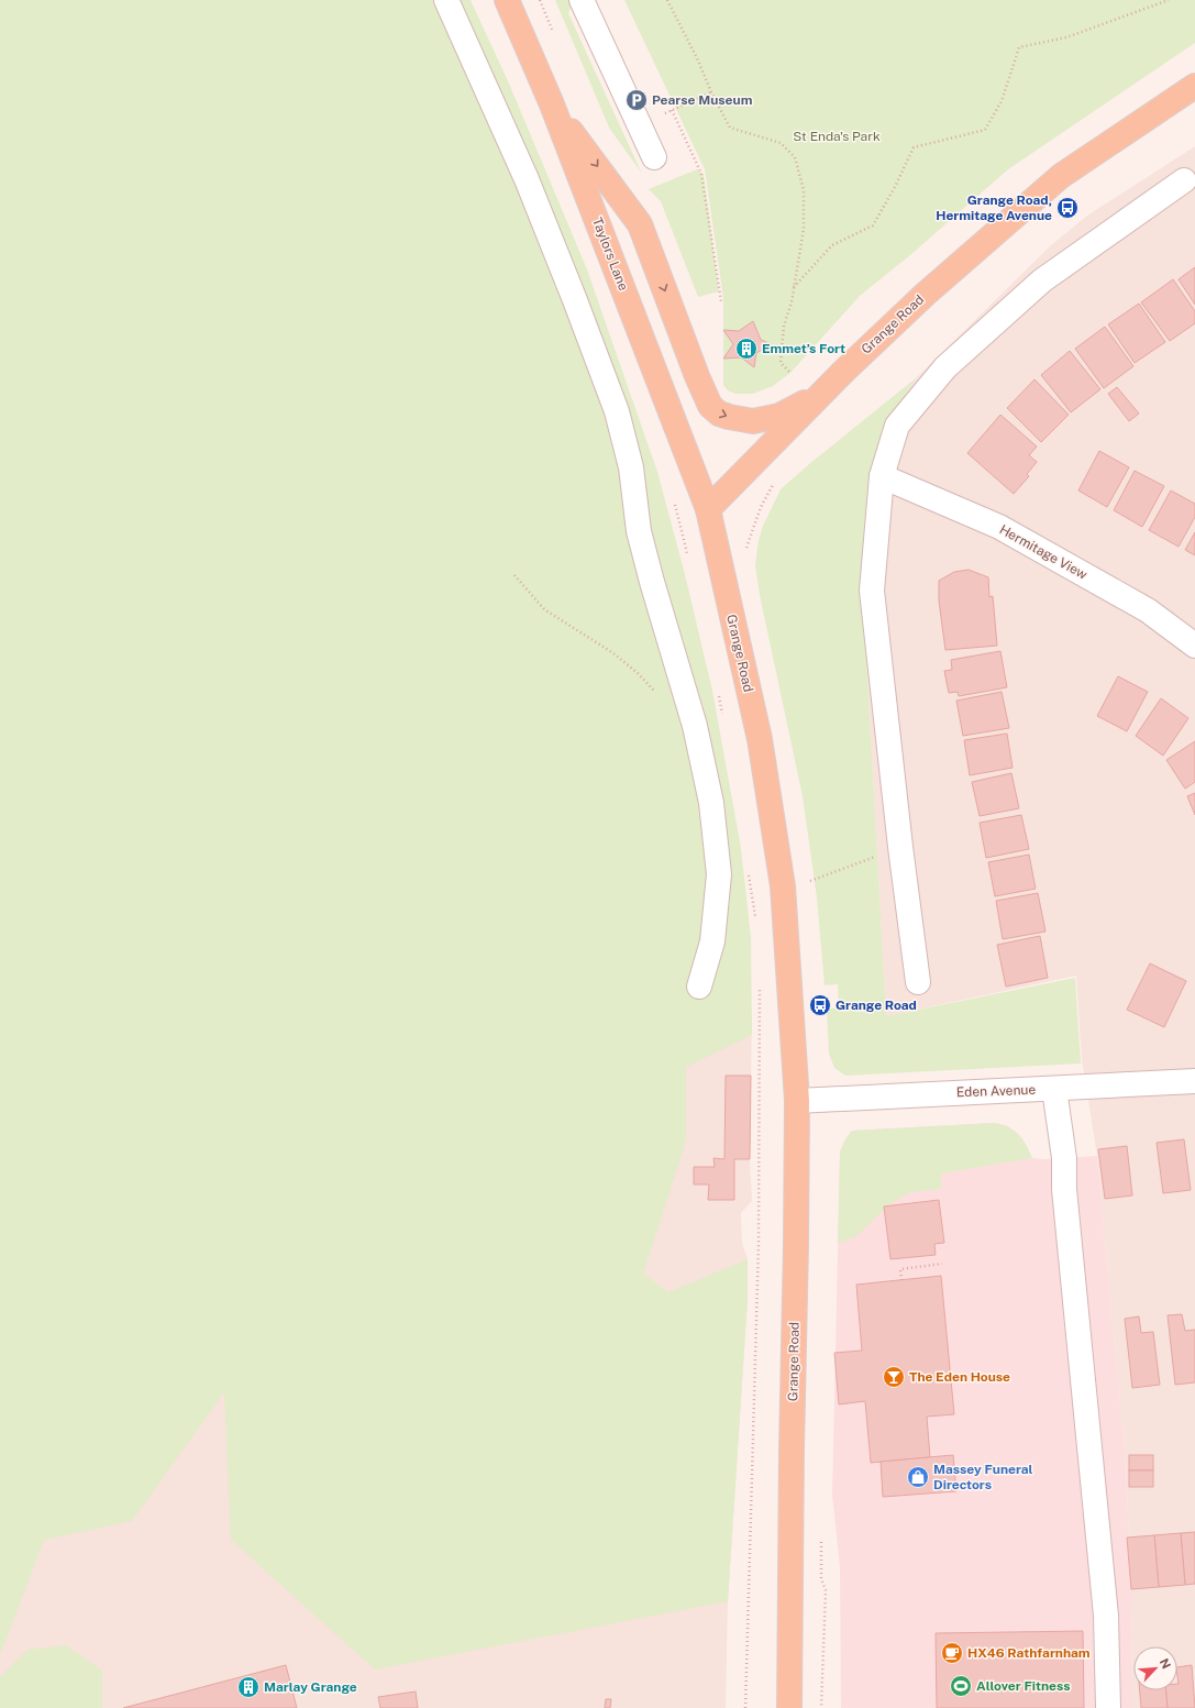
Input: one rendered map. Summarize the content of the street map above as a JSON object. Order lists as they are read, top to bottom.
{
  "streets": {
    "main road": ["Taylors Lane", "Grange Road"],
    "street": ["Hermitage View", "Eden Avenue"]
  },
  "crossings": [
    ["Taylors Lane", "Grange Road"],
    ["Grange Road", "Eden Avenue"]
  ],
  "parks": ["St Enda's Park"],
  "places": {
    "parking": ["Pearse Museum"],
    "bus stop": ["Grange Road, Hermitage Avenue", "Grange Road"],
    "building": ["Emmet’s Fort", "Marlay Grange"],
    "bar": ["The Eden House"],
    "shop": ["Massey Funeral Directors"],
    "cafe": ["HX46 Rathfarnham"],
    "sports": ["Allover Fitness"]
  },
  "north": "top right"
}
